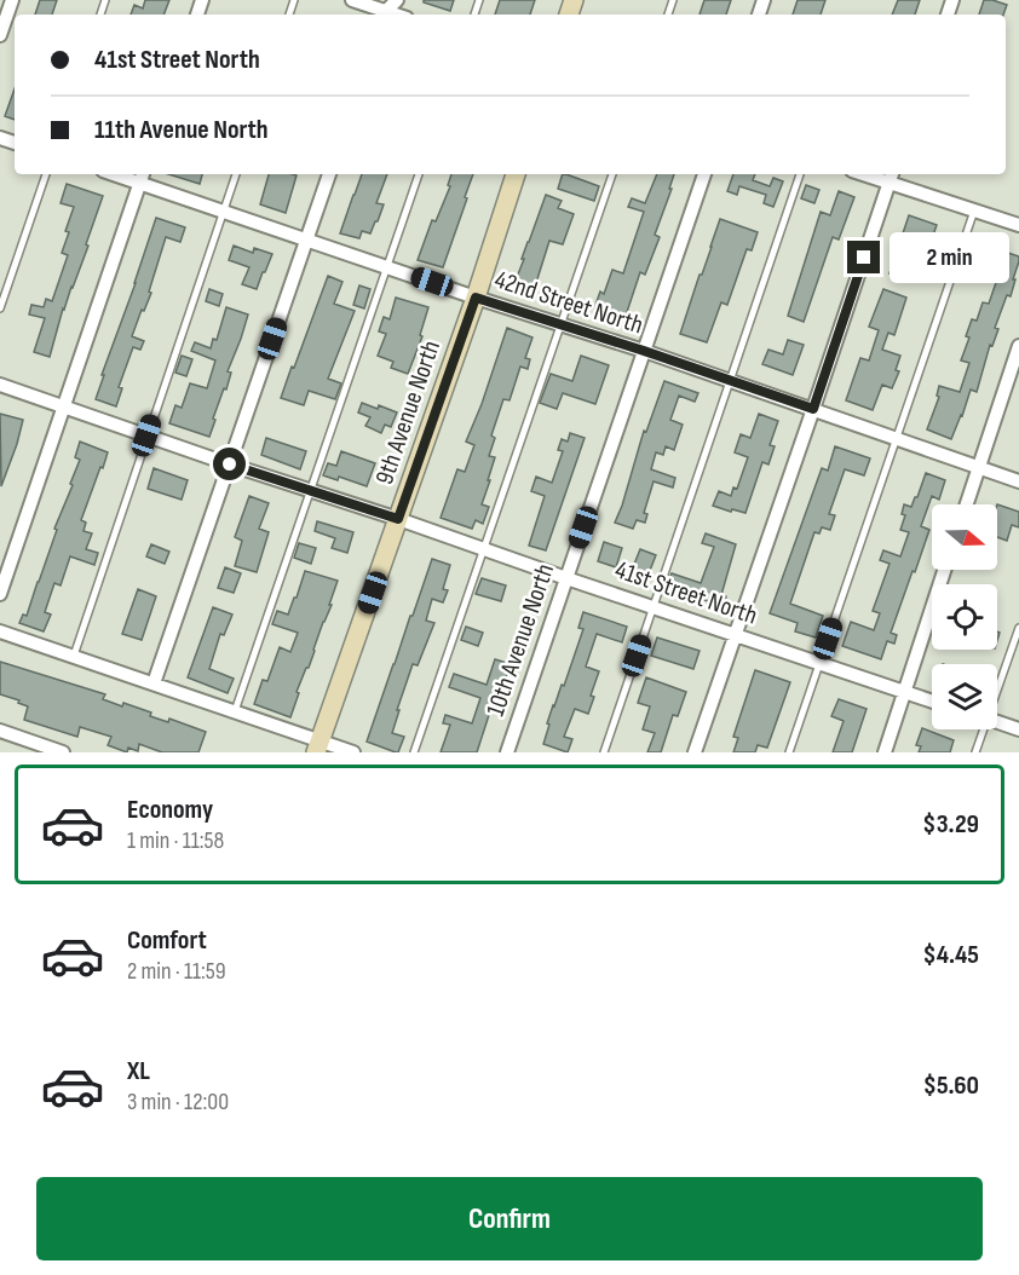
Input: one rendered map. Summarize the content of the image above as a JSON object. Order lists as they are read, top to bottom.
{
  "streets": {
    "street": [
      "42nd Street North",
      "9th Avenue North",
      "41st Street North",
      "10th Avenue North"
    ]
  },
  "crossings": [
    ["42nd Street North", "9th Avenue North"],
    ["42nd Street North", "10th Avenue North"],
    ["9th Avenue North", "41st Street North"],
    ["41st Street North", "10th Avenue North"]
  ],
  "north": "right",
  "page": {
    "banner": ["41st Street North", "11th Avenue North"],
    "bubble": "2 min",
    "list": [
      {
        "name": "Economy",
        "note": "1 min · 11:58",
        "value": "$3.29"
      },
      {
        "name": "Comfort",
        "note": "2 min · 11:59",
        "value": "$4.45"
      },
      {
        "name": "XL",
        "note": "3 min · 12:00",
        "value": "$5.60"
      }
    ],
    "buttons": "Confirm"
  }
}
